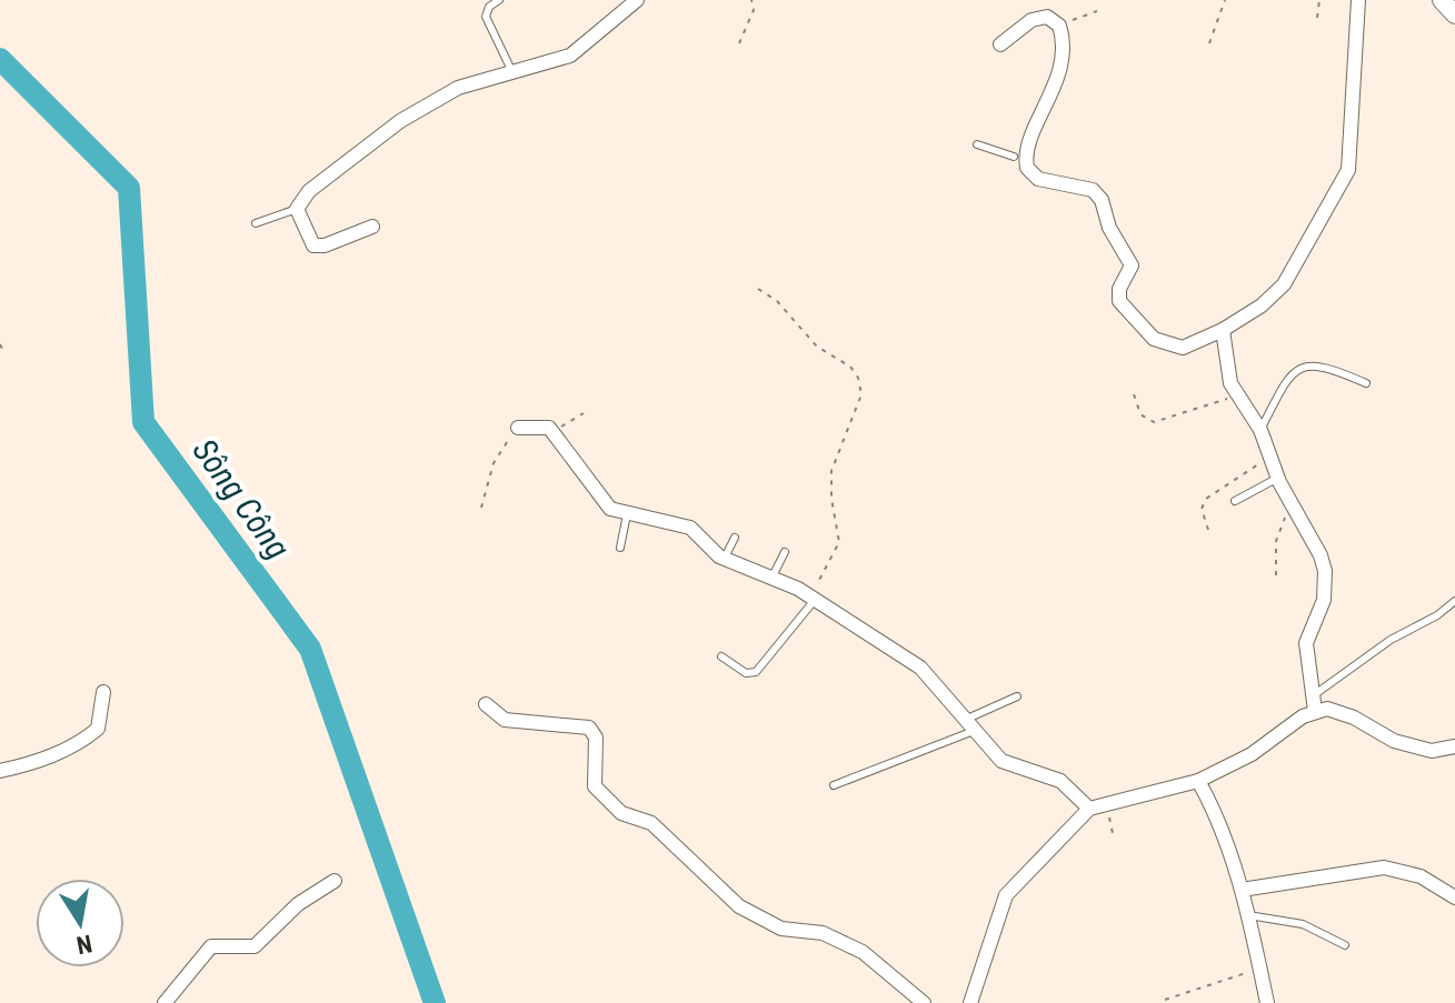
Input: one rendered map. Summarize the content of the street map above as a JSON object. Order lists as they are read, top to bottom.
{
  "water": ["Sông Công"],
  "north": "bottom"
}
